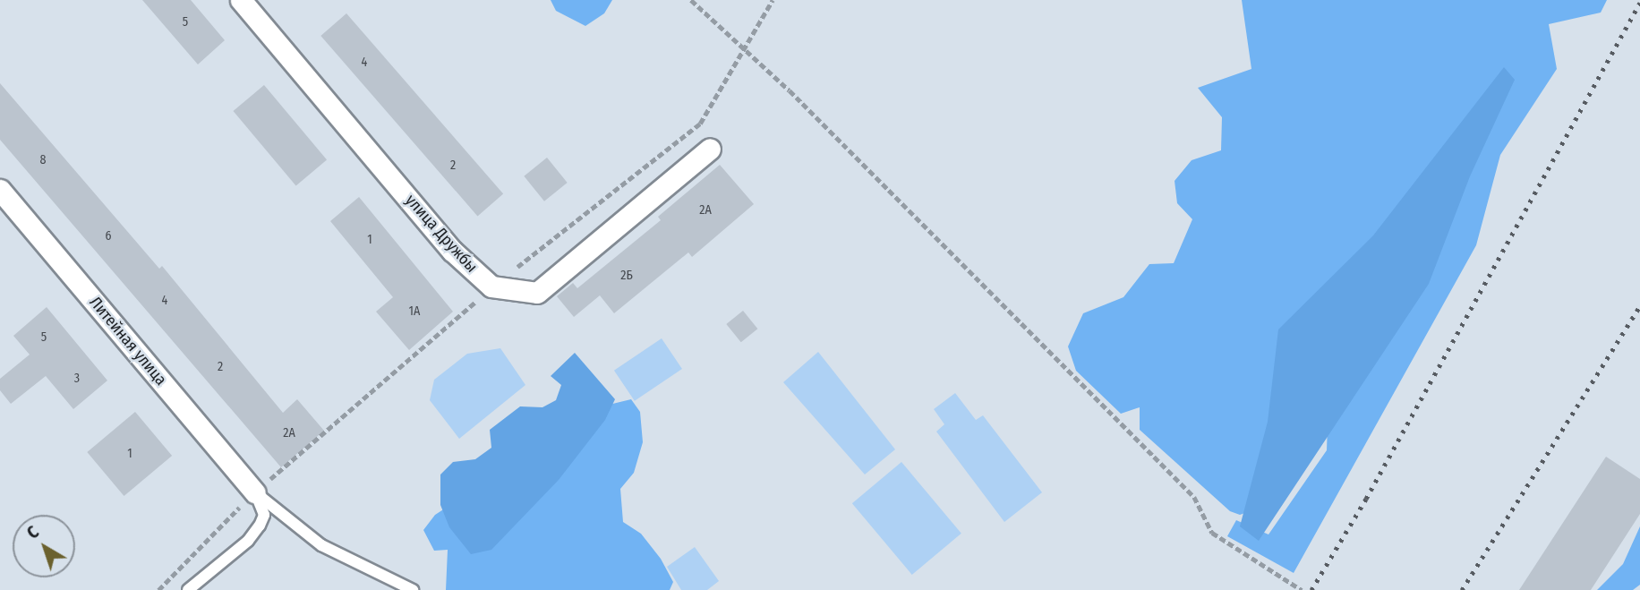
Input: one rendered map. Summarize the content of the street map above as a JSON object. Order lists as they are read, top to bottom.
{
  "streets": {
    "street": ["улица Дружбы", "Литейная улица"]
  },
  "house_numbers": [
    "5",
    "4",
    "8",
    "2",
    "2А",
    "6",
    "1",
    "2Б",
    "4",
    "1А",
    "5",
    "2",
    "3",
    "2А",
    "1"
  ],
  "north": "top left"
}
